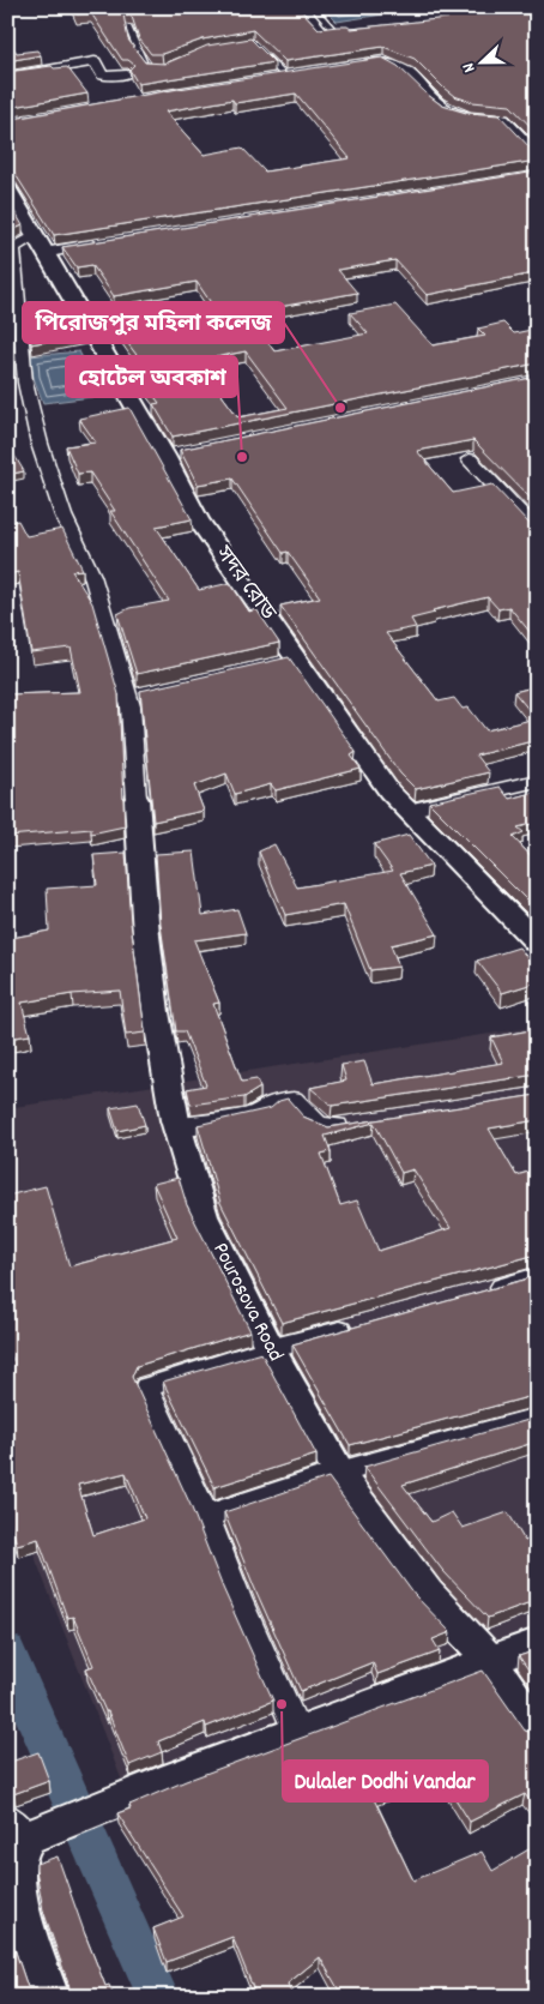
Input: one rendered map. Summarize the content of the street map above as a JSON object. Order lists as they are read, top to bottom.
{
  "streets": {
    "street": ["সদর রোড", "Pourosova Road"]
  },
  "places": ["পিরোজপুর মহিলা কলেজ", "হোটেল অবকাশ", "Dulaler Dodhi Vandar"],
  "north": "left"
}
